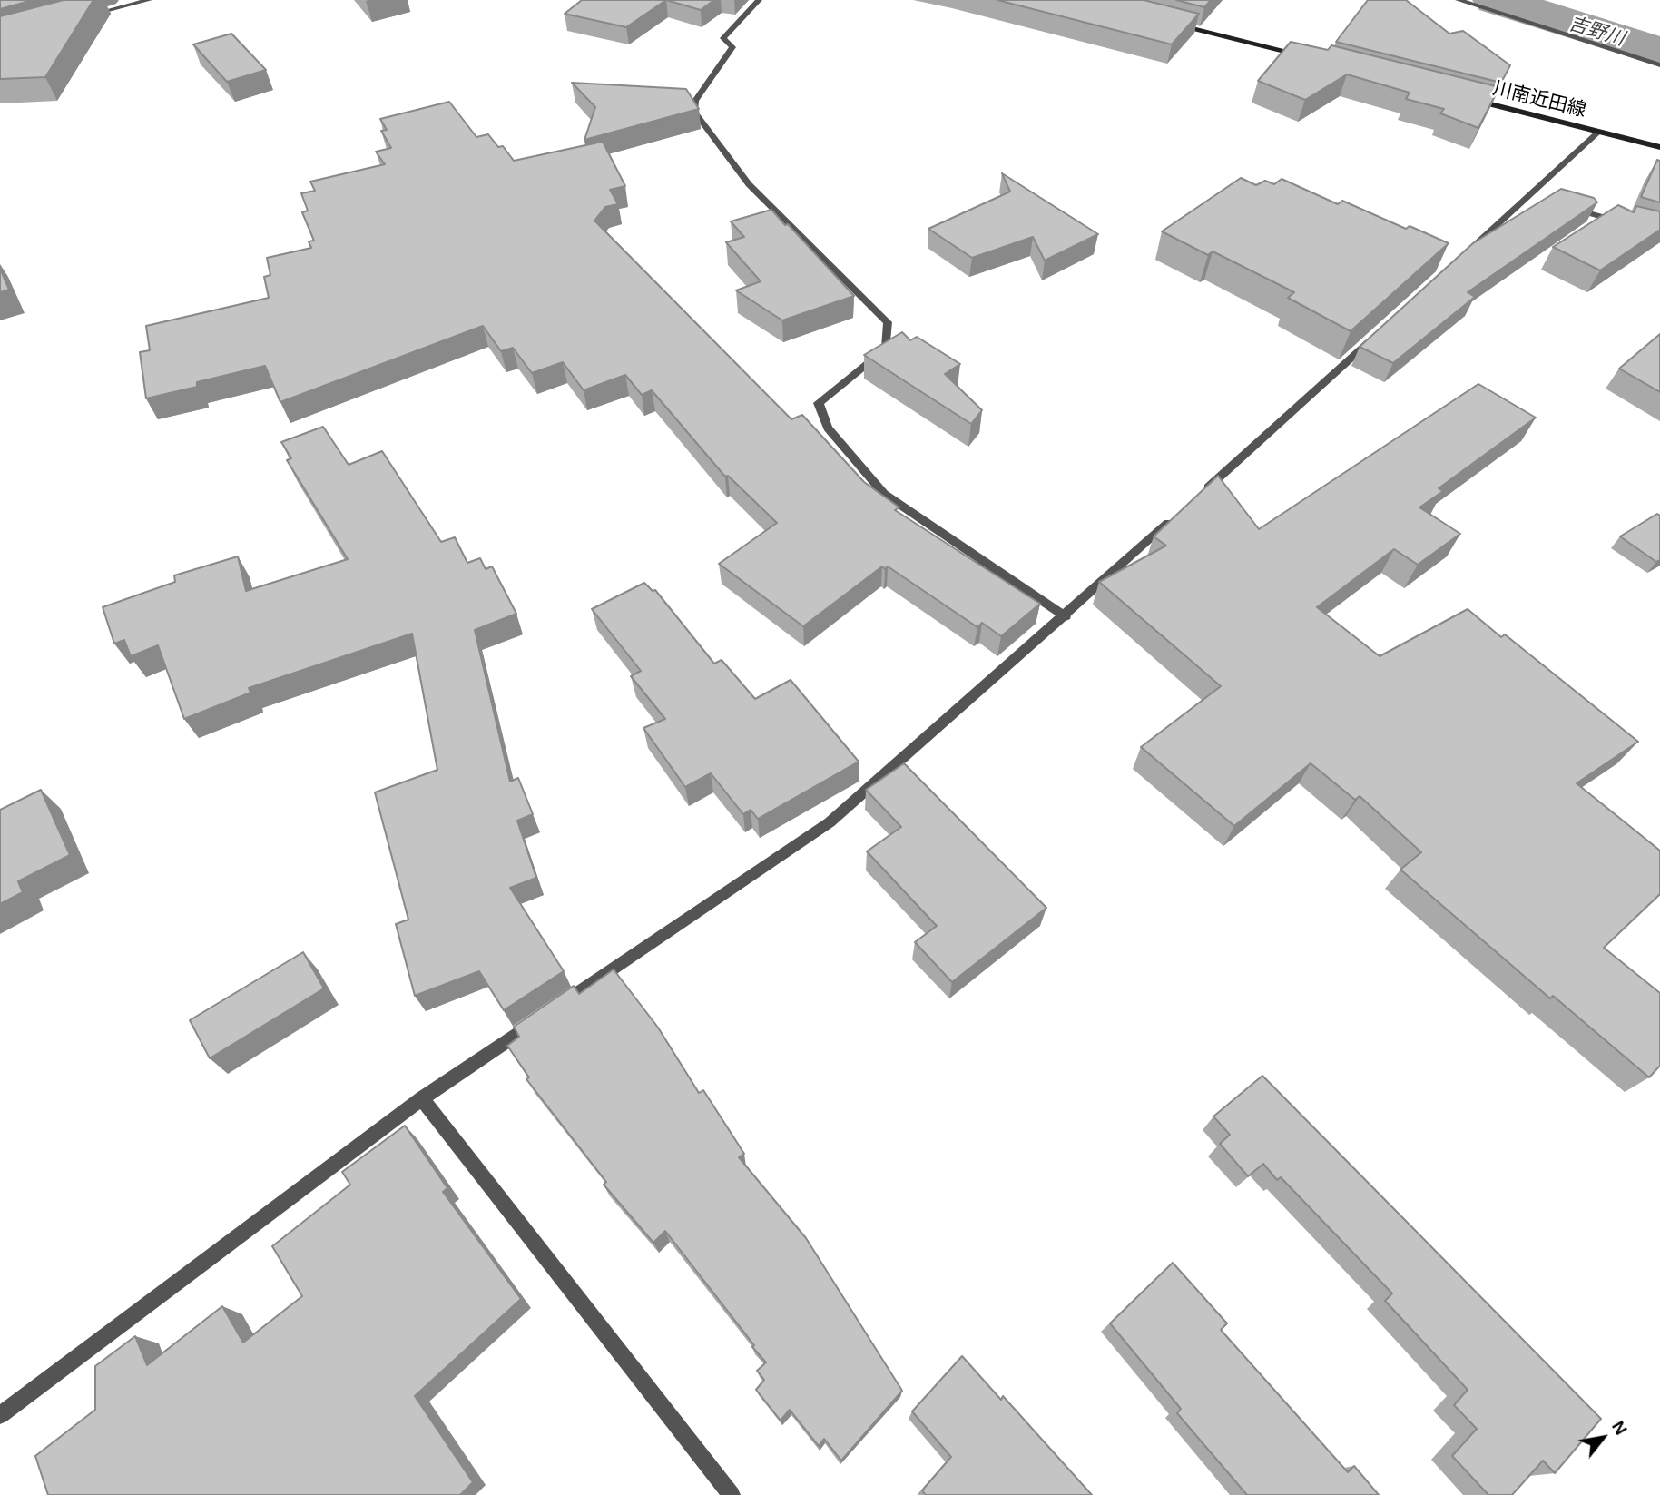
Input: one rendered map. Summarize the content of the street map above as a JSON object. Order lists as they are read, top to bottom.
{
  "streets": {
    "main road": ["川南近田線"]
  },
  "water": ["吉野川"],
  "north": "top right"
}
